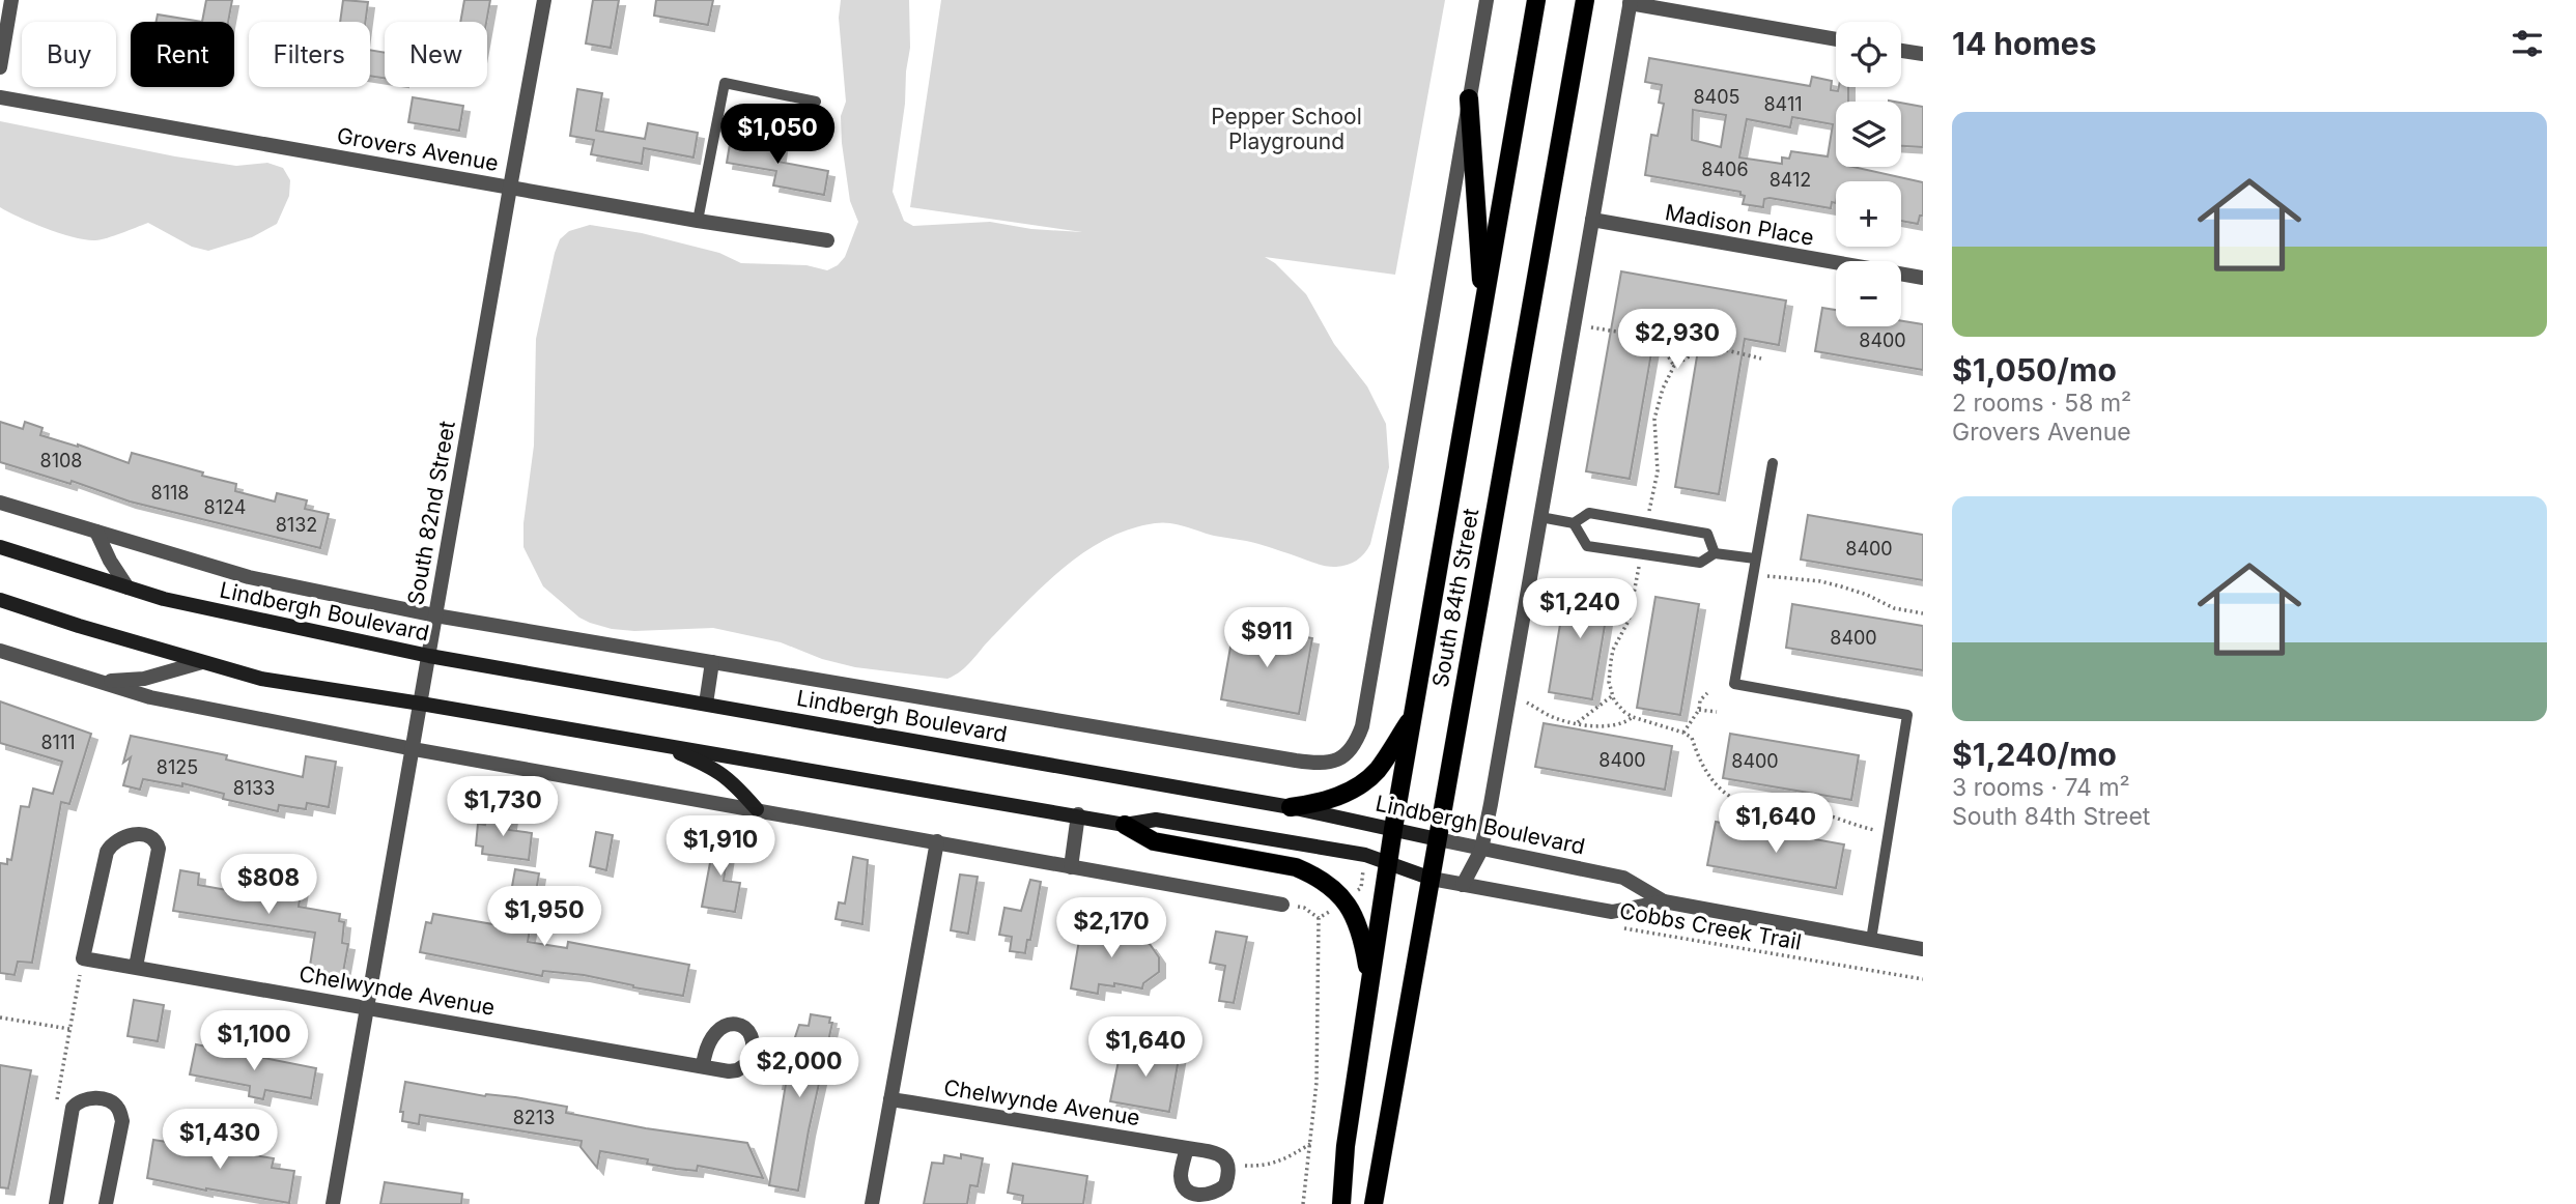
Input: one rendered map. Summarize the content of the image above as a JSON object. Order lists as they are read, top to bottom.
{
  "streets": {
    "main road": ["South 84th Street", "Lindbergh Boulevard"],
    "street": [
      "Grovers Avenue",
      "Madison Place",
      "South 82nd Street",
      "Chelwynde Avenue"
    ],
    "path": ["Cobbs Creek Trail"]
  },
  "crossings": [
    ["Grovers Avenue", "South 82nd Street"],
    ["South 82nd Street", "Lindbergh Boulevard"],
    ["South 82nd Street", "Chelwynde Avenue"],
    ["South 84th Street", "Lindbergh Boulevard"]
  ],
  "parks": ["Pepper School Playground"],
  "house_numbers": [
    "8405",
    "8411",
    "8406",
    "8412",
    "8400",
    "8108",
    "8118",
    "8124",
    "8132",
    "8400",
    "8400",
    "8111",
    "8400",
    "8400",
    "8125",
    "8133",
    "8213"
  ],
  "page": {
    "heading": "14 homes",
    "map_buttons": ["+", "−"],
    "chip": [
      "Buy",
      "Rent",
      "Filters",
      "New"
    ],
    "list": [
      {
        "name": "$1,050/mo",
        "note": "2 rooms · 58 m² · Grovers Avenue"
      },
      {
        "name": "$1,240/mo",
        "note": "3 rooms · 74 m² · South 84th Street"
      }
    ],
    "price": [
      "$1,050",
      "$2,930",
      "$1,240",
      "$911",
      "$1,730",
      "$1,640",
      "$1,910",
      "$808",
      "$1,950",
      "$2,170",
      "$1,100",
      "$1,640",
      "$2,000",
      "$1,430"
    ]
  }
}
